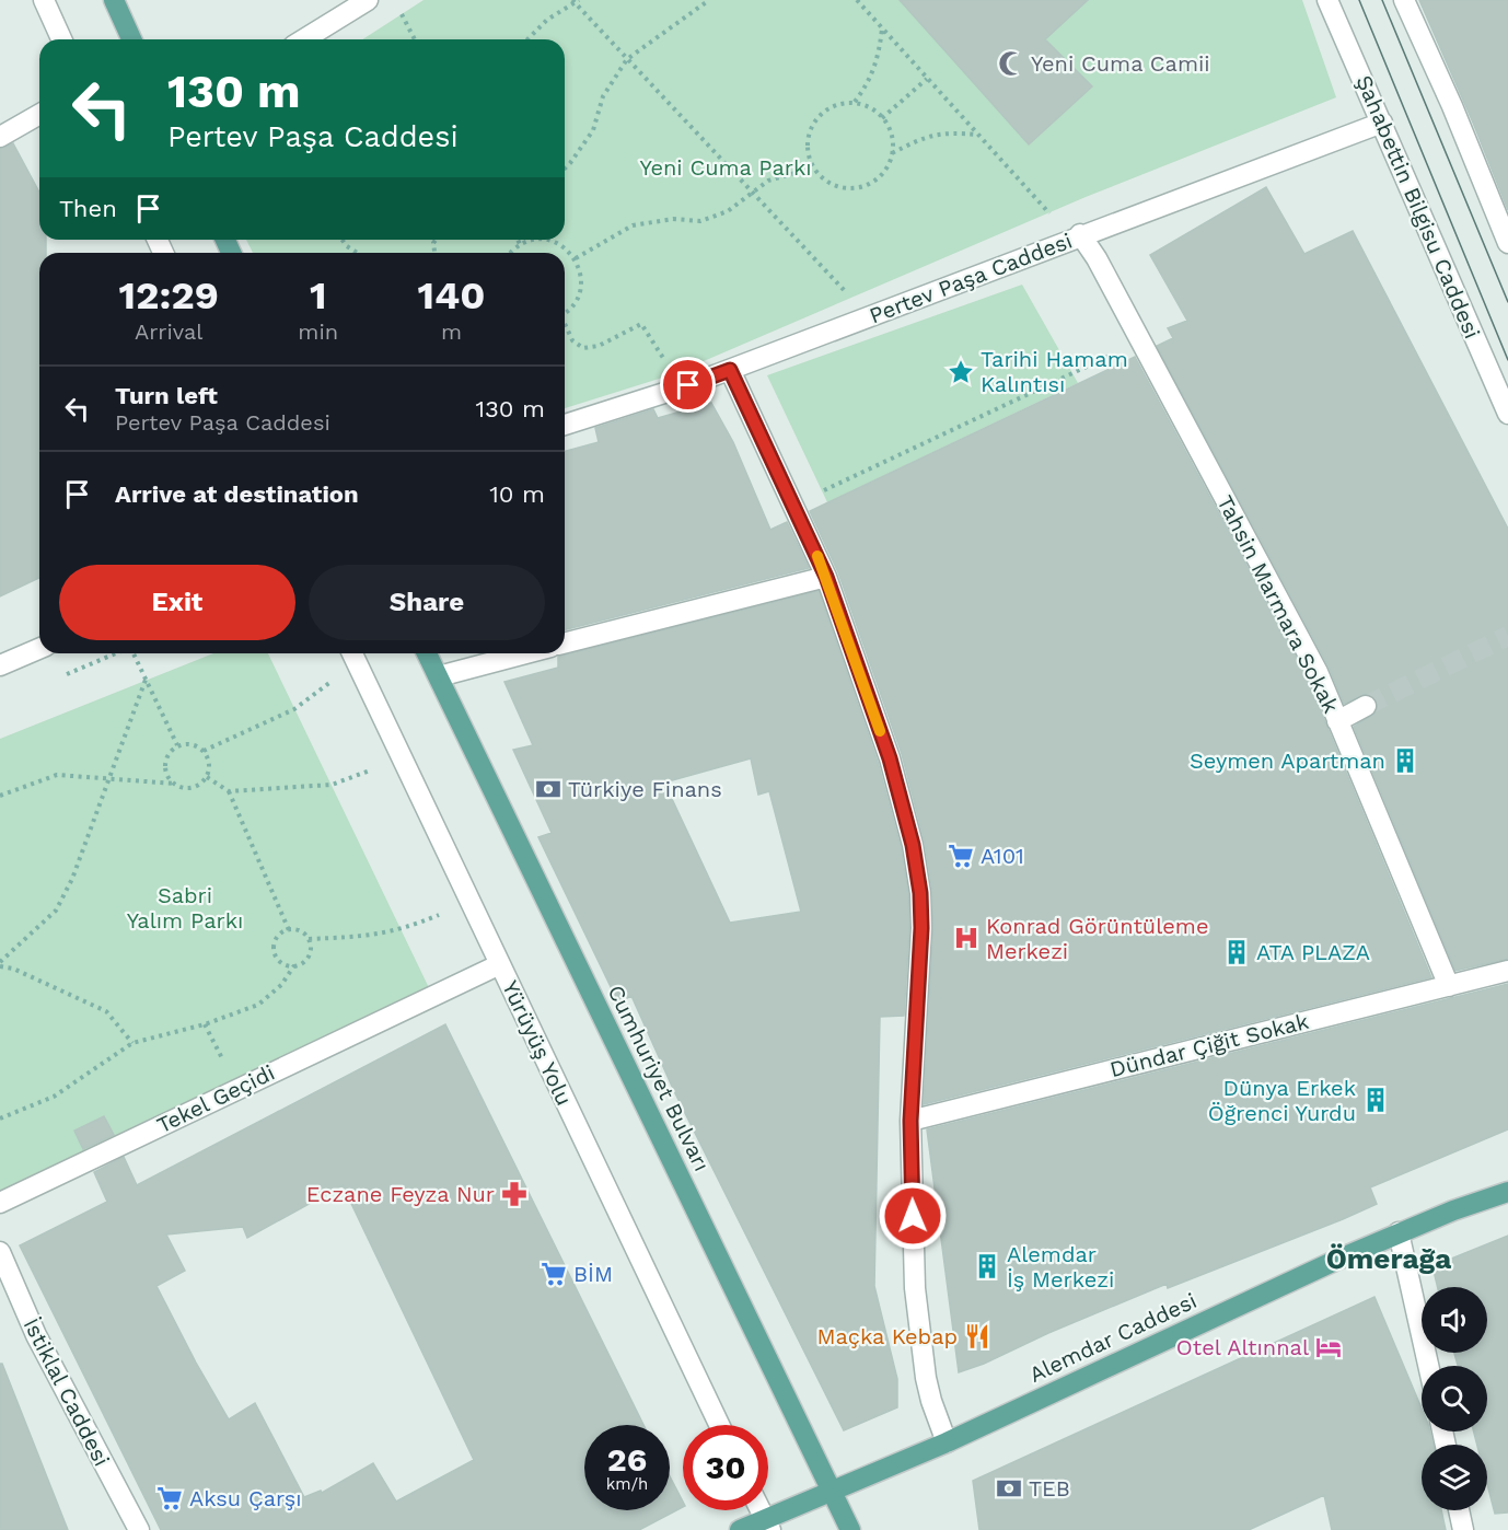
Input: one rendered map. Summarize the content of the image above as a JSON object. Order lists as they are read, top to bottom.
{
  "streets": {
    "main road": ["Cumhuriyet Bulvarı", "Alemdar Caddesi"],
    "street": [
      "Şahabettin Bilgisu Caddesi",
      "Pertev Paşa Caddesi",
      "Tahsin Marmara Sokak",
      "Yürüyüş Yolu",
      "Dündar Çiğit Sokak",
      "Tekel Geçidi",
      "İstiklal Caddesi"
    ]
  },
  "crossings": [
    ["Şahabettin Bilgisu Caddesi", "Pertev Paşa Caddesi"],
    ["Pertev Paşa Caddesi", "Tahsin Marmara Sokak"],
    ["Tahsin Marmara Sokak", "Dündar Çiğit Sokak"],
    ["Yürüyüş Yolu", "Tekel Geçidi"],
    ["Cumhuriyet Bulvarı", "Alemdar Caddesi"]
  ],
  "districts": ["Ömerağa"],
  "parks": ["Yeni Cuma Parkı", "Sabri Yalım Parkı"],
  "places": {
    "mosque": ["Yeni Cuma Camii"],
    "place": ["Tarihi Hamam Kalıntısı"],
    "building": [
      "Seymen Apartman",
      "ATA PLAZA",
      "Dünya Erkek Öğrenci Yurdu",
      "Alemdar İş Merkezi"
    ],
    "bank": ["Türkiye Finans", "TEB"],
    "supermarket": ["A101", "BİM", "Aksu Çarşı"],
    "hospital": ["Konrad Görüntüleme Merkezi"],
    "pharmacy": ["Eczane Feyza Nur"],
    "restaurant": ["Maçka Kebap"],
    "hotel": ["Otel Altınnal"]
  },
  "page": {
    "turn": ["130 m", "Pertev Paşa Caddesi"],
    "then": "Then",
    "eta": [
      "12:29",
      "Arrival",
      "1",
      "min",
      "140",
      "m"
    ],
    "list": [
      {
        "name": "Turn left",
        "note": "Pertev Paşa Caddesi",
        "value": "130 m"
      },
      {
        "name": "Arrive at destination",
        "value": "10 m"
      }
    ],
    "buttons": ["Exit", "Share"],
    "speed": "26 km/h",
    "limit": "30"
  }
}
